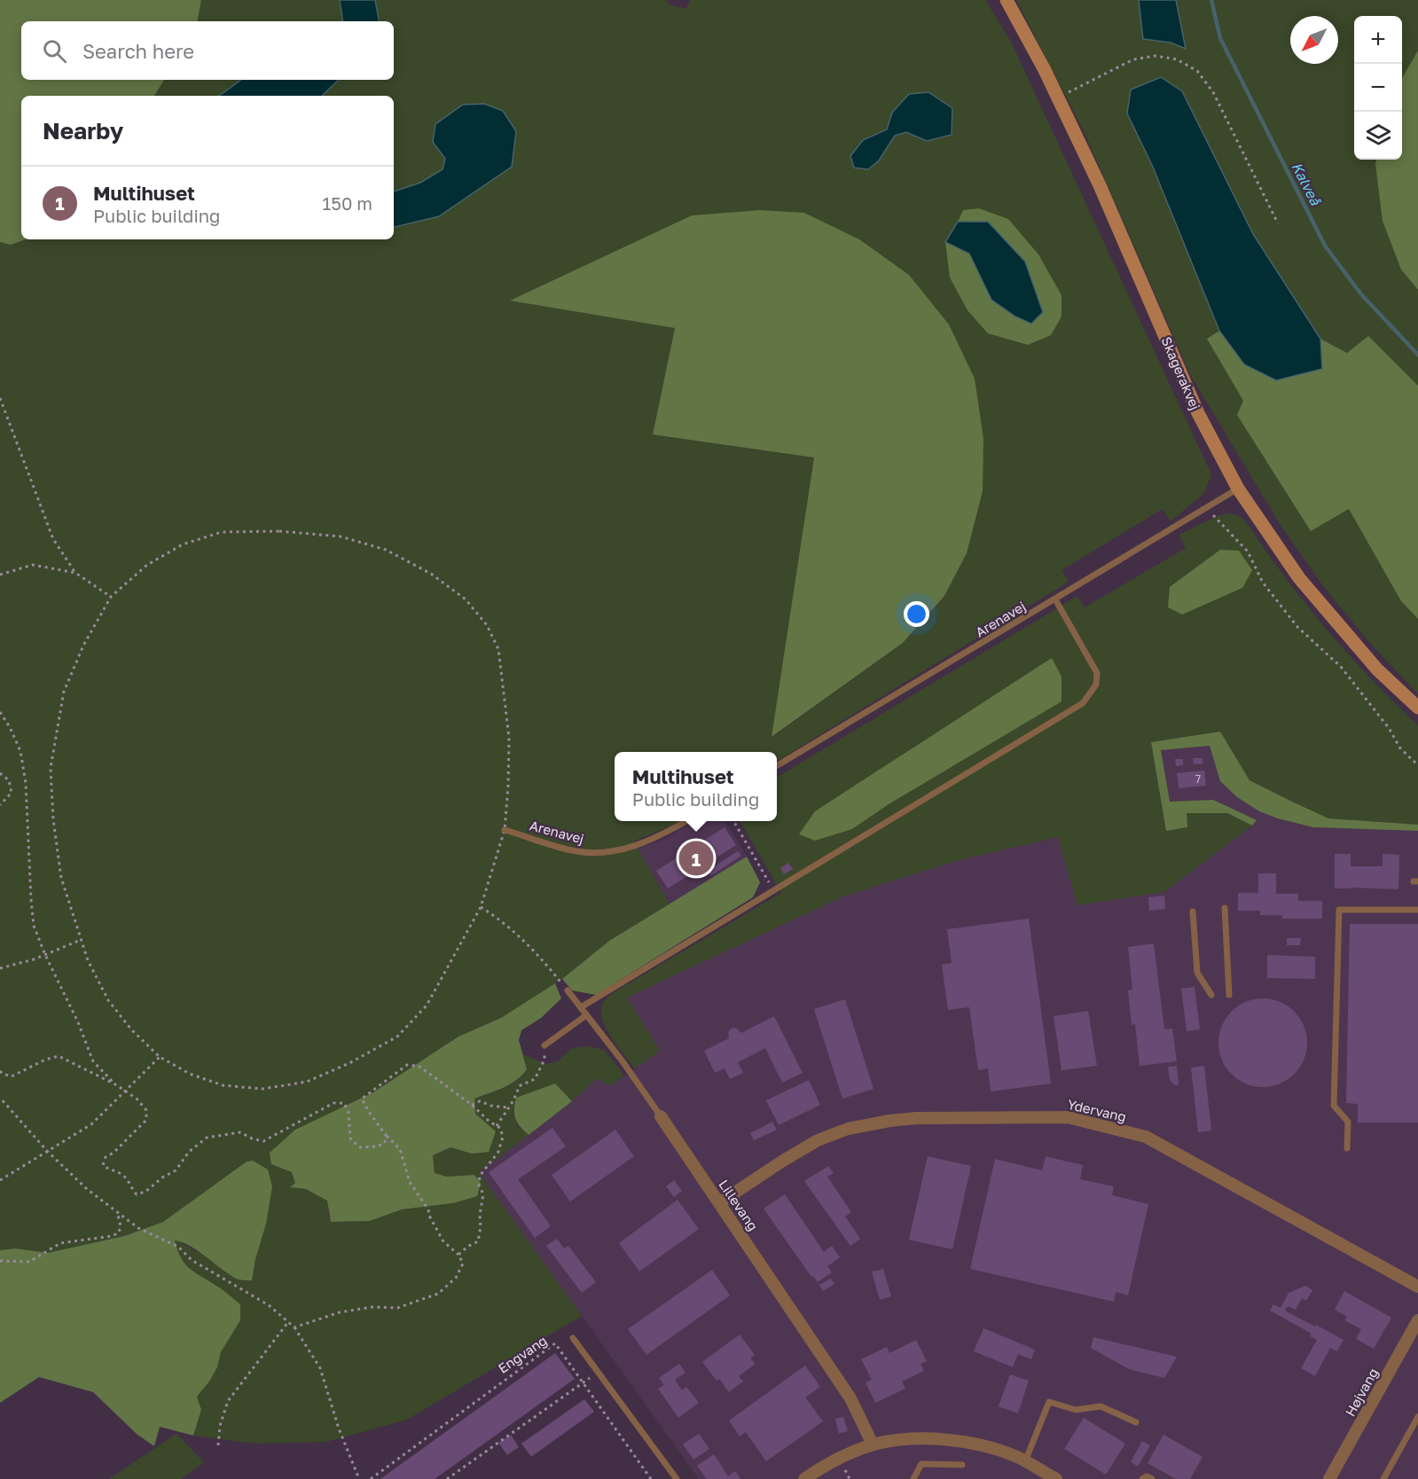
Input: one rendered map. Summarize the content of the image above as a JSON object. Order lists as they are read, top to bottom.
{
  "streets": {
    "street": [
      "Skagerakvej",
      "Ydervang",
      "Lillevang",
      "Højvang"
    ],
    "lane": ["Arenavej"],
    "path": ["Engvang"]
  },
  "crossings": [
    ["Skagerakvej", "Arenavej"],
    ["Ydervang", "Lillevang"]
  ],
  "water": ["Kalveå"],
  "house_numbers": ["7"],
  "north": "bottom left",
  "page": {
    "map_buttons": ["+", "−"],
    "search": "Search here",
    "heading": "Nearby",
    "list": [
      {
        "mark": "1",
        "name": "Multihuset",
        "note": "Public building",
        "value": "150 m"
      }
    ],
    "popup": ["Multihuset", "Public building"],
    "pins": "1"
  }
}
